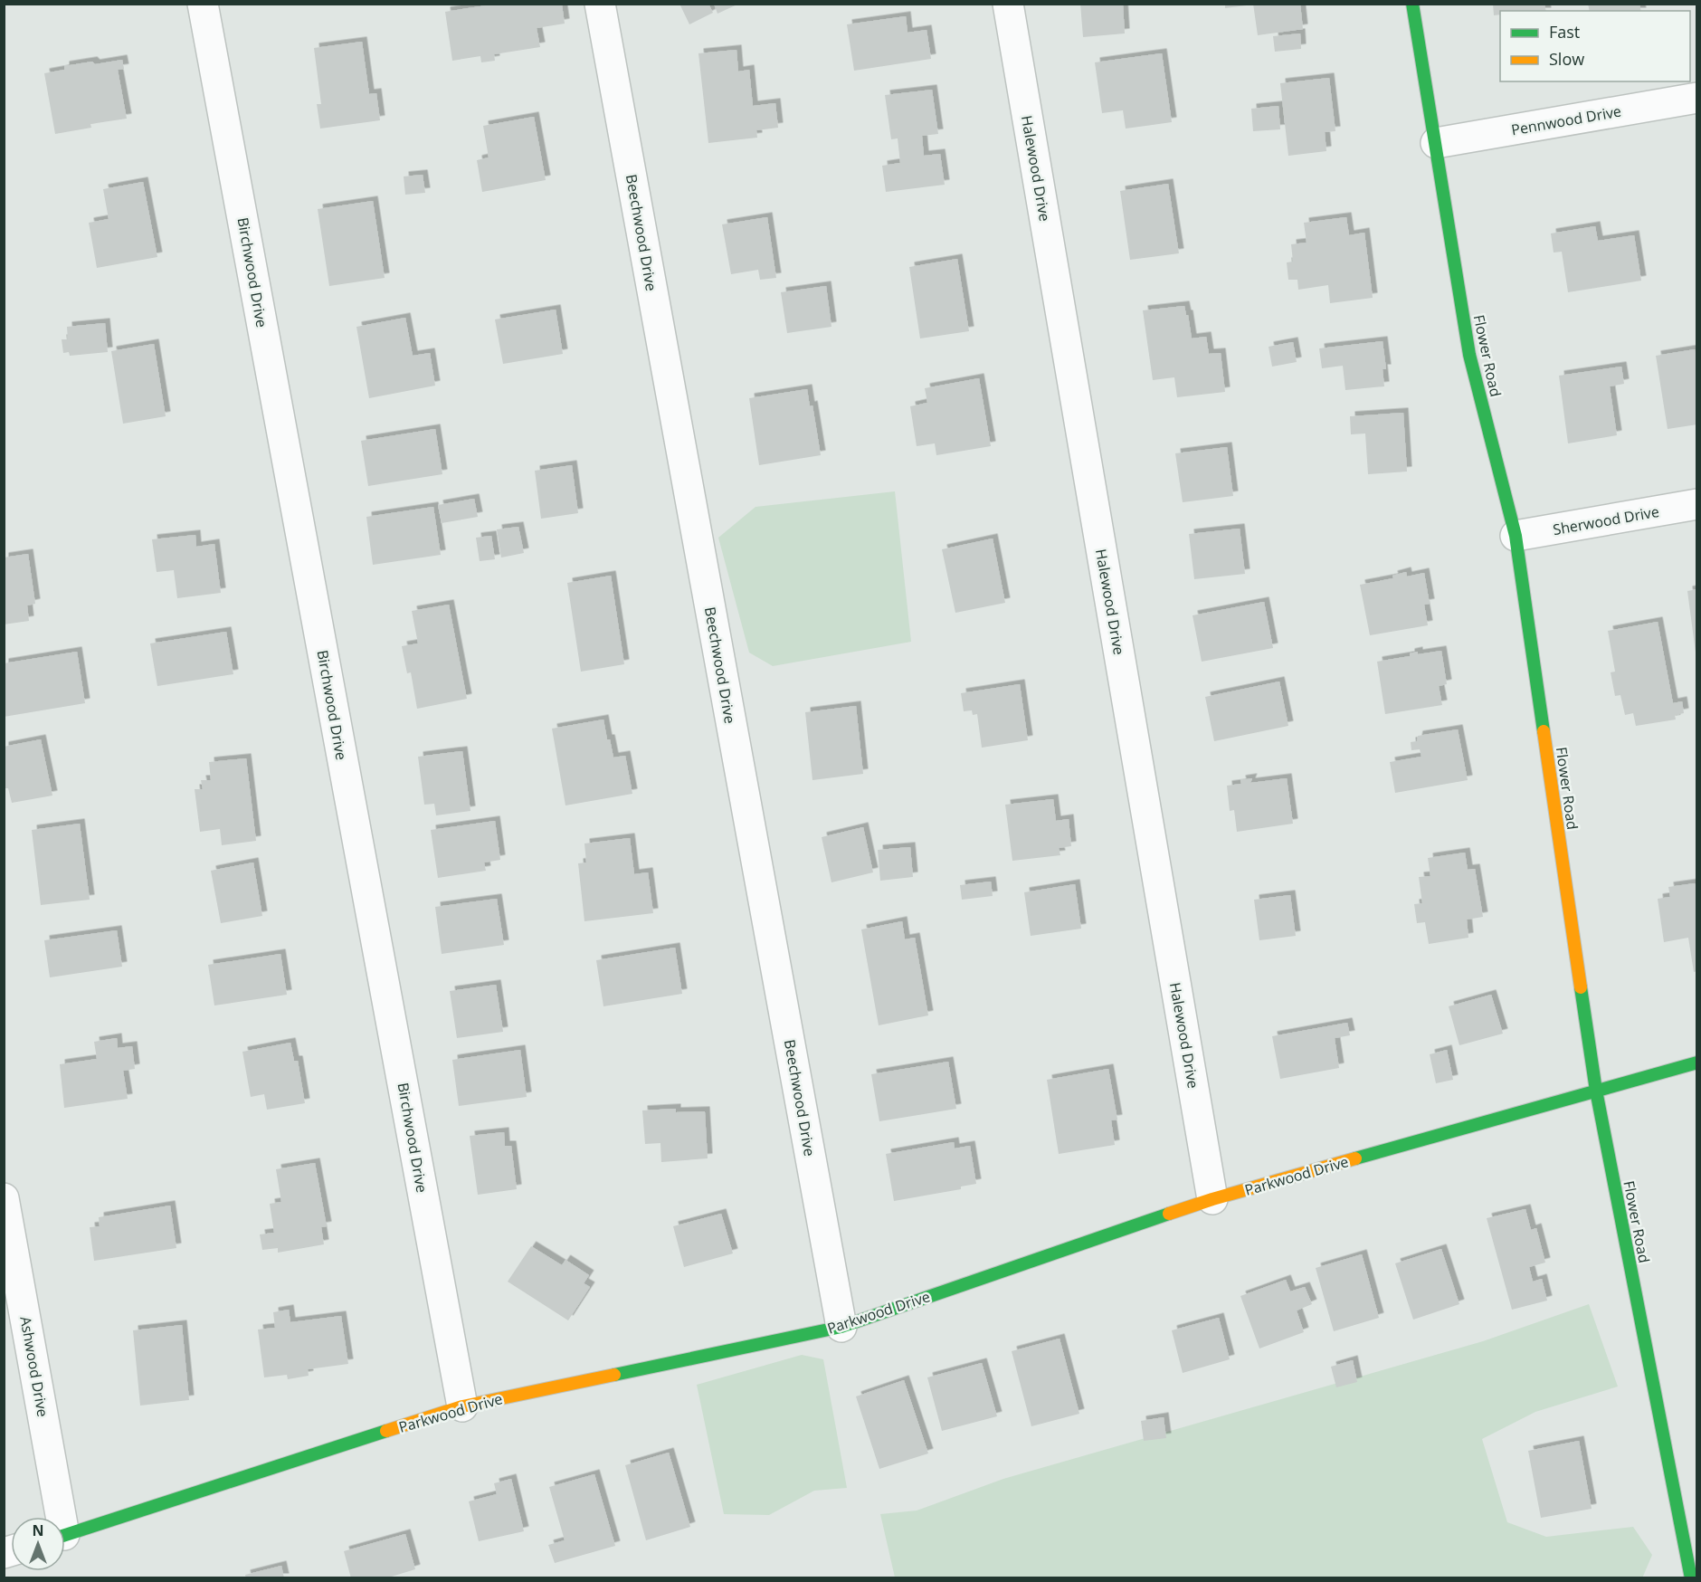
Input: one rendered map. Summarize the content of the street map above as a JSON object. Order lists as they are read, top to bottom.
{
  "streets": {
    "street": [
      "Pennwood Drive",
      "Halewood Drive",
      "Beechwood Drive",
      "Birchwood Drive",
      "Flower Road",
      "Sherwood Drive",
      "Parkwood Drive",
      "Ashwood Drive"
    ]
  },
  "crossings": [
    ["Pennwood Drive", "Flower Road"],
    ["Halewood Drive", "Parkwood Drive"],
    ["Beechwood Drive", "Parkwood Drive"],
    ["Birchwood Drive", "Parkwood Drive"],
    ["Flower Road", "Sherwood Drive"],
    ["Flower Road", "Parkwood Drive"]
  ],
  "legend": ["Fast", "Slow"],
  "north": "top"
}
